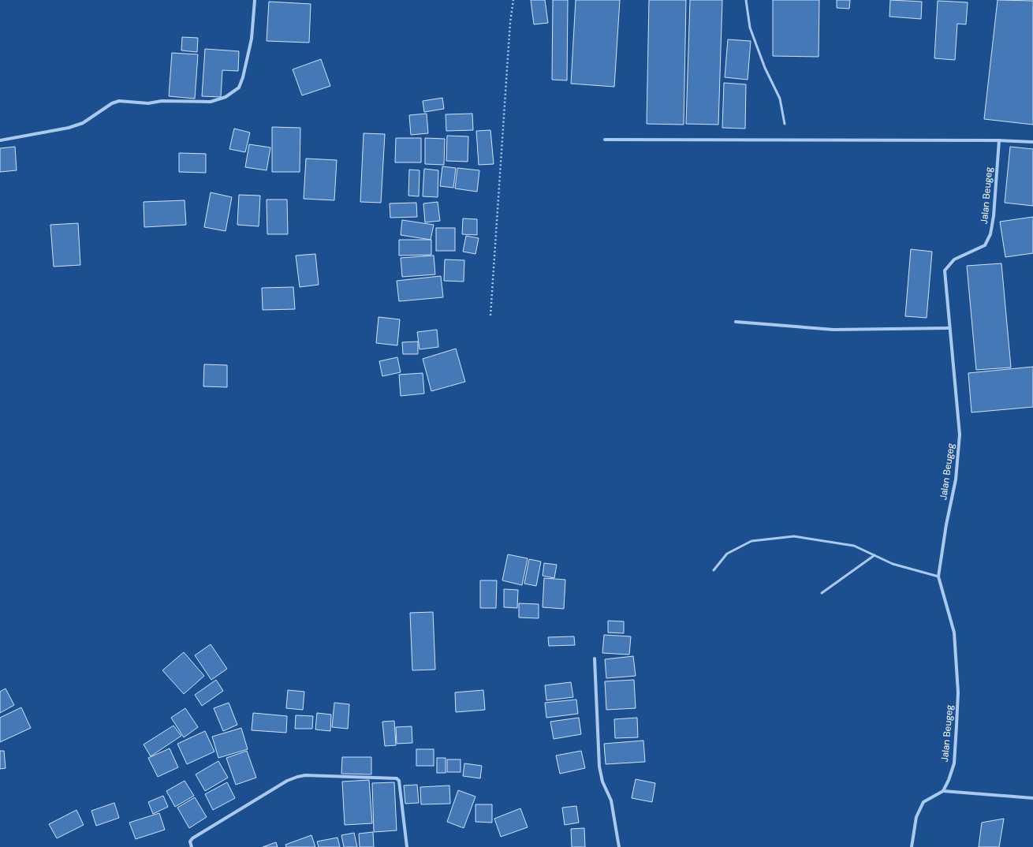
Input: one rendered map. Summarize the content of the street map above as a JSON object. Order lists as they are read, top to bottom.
{
  "streets": {
    "street": ["Jalan Beugeg"]
  }
}
